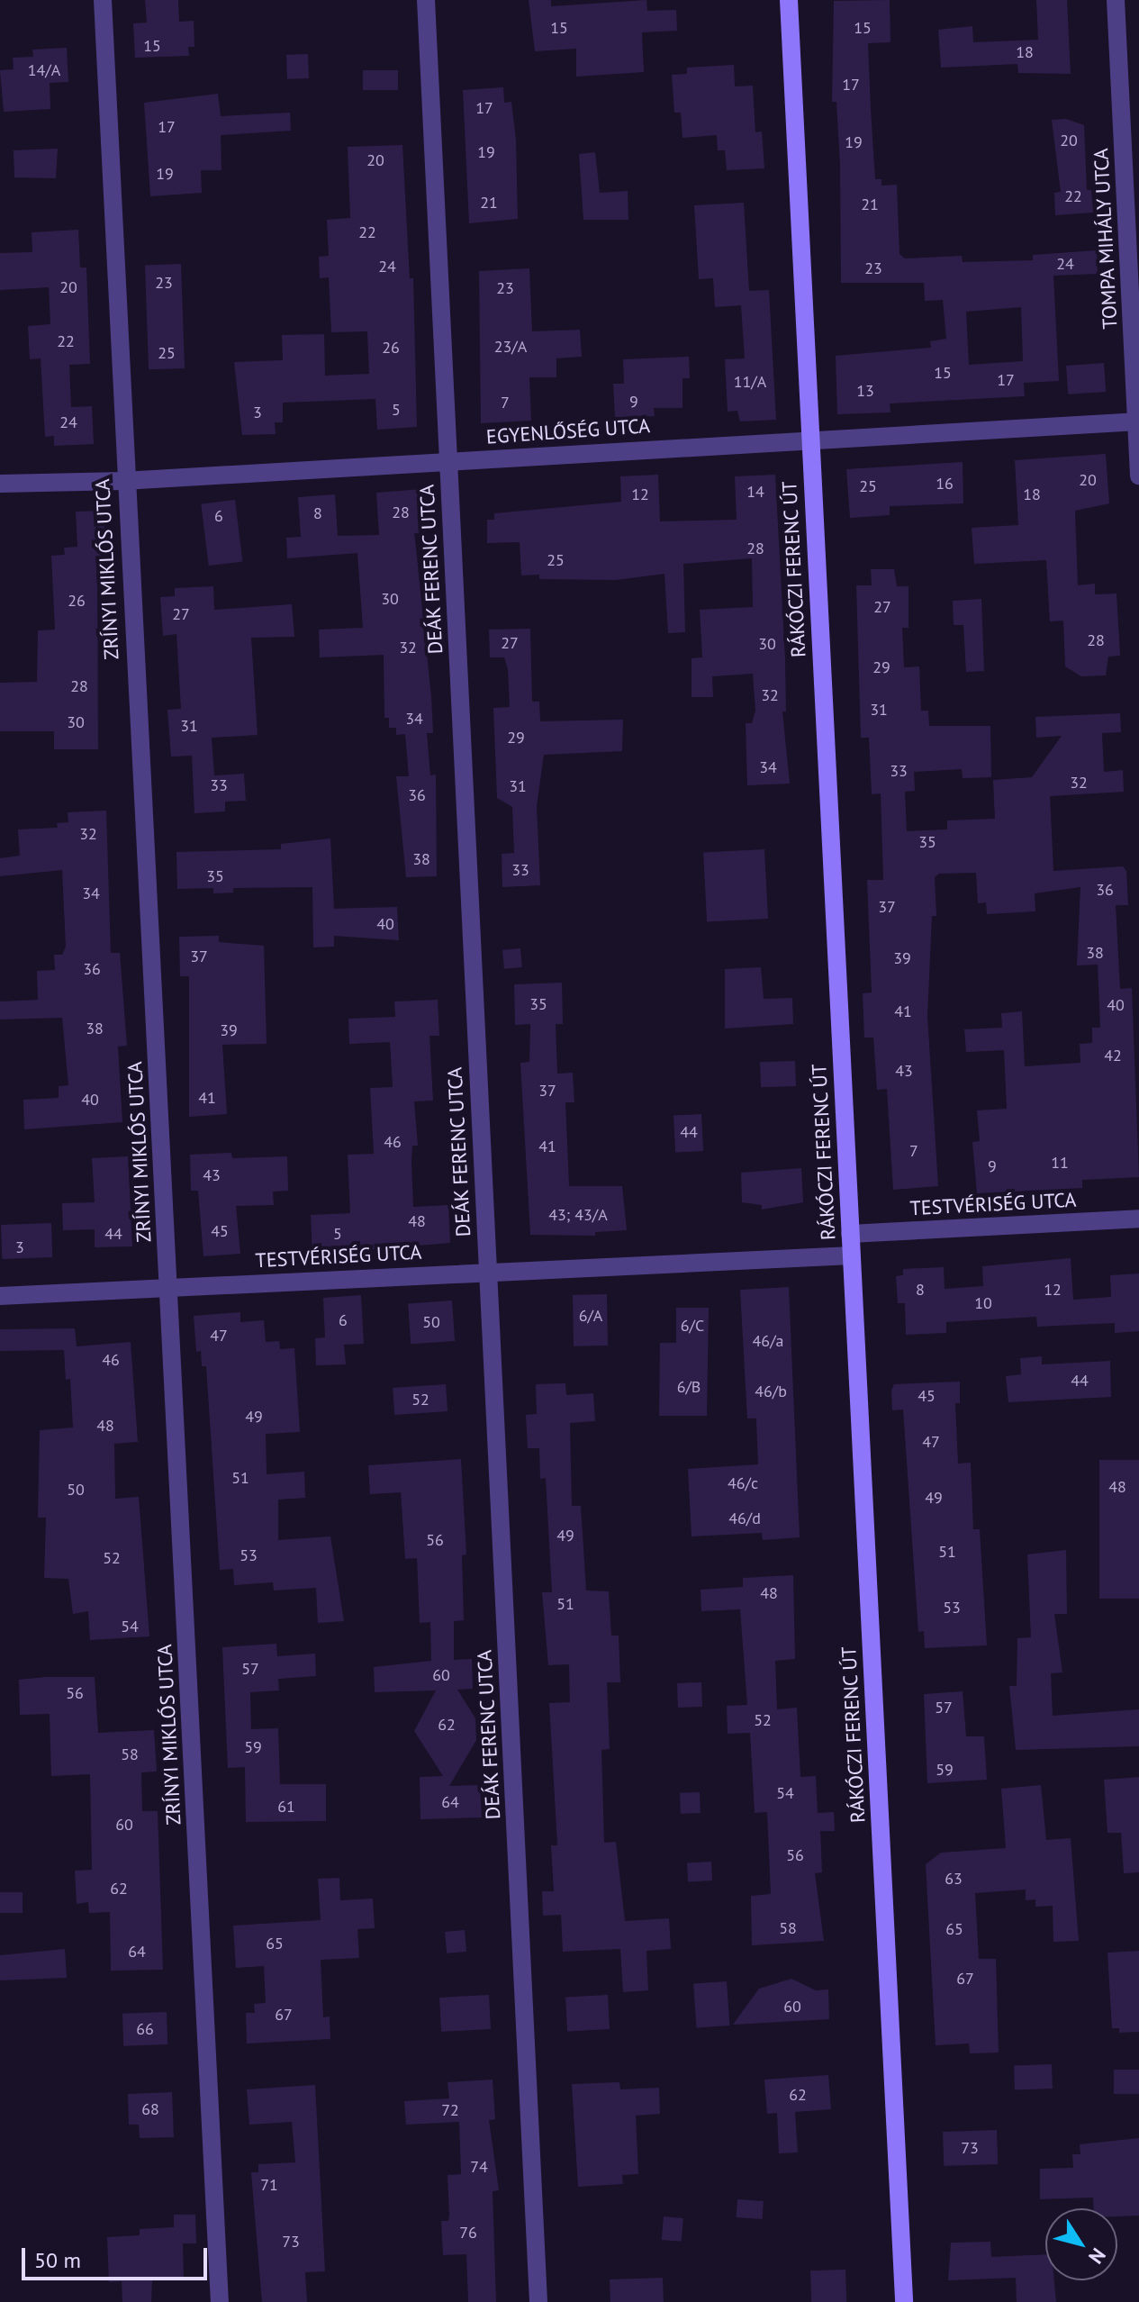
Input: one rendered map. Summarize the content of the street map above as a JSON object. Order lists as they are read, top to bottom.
{
  "streets": {
    "street": [
      "TOMPA MIHÁLY UTCA",
      "EGYENLŐSÉG UTCA",
      "ZRÍNYI MIKLÓS UTCA",
      "DEÁK FERENC UTCA",
      "RÁKÓCZI FERENC ÚT",
      "TESTVÉRISÉG UTCA"
    ]
  },
  "crossings": [
    ["TOMPA MIHÁLY UTCA", "EGYENLŐSÉG UTCA"],
    ["EGYENLŐSÉG UTCA", "ZRÍNYI MIKLÓS UTCA"],
    ["EGYENLŐSÉG UTCA", "DEÁK FERENC UTCA"],
    ["EGYENLŐSÉG UTCA", "RÁKÓCZI FERENC ÚT"],
    ["ZRÍNYI MIKLÓS UTCA", "TESTVÉRISÉG UTCA"],
    ["DEÁK FERENC UTCA", "TESTVÉRISÉG UTCA"],
    ["RÁKÓCZI FERENC ÚT", "TESTVÉRISÉG UTCA"]
  ],
  "house_numbers": [
    "15",
    "15",
    "15",
    "18",
    "14/A",
    "17",
    "17",
    "17",
    "20",
    "19",
    "19",
    "20",
    "19",
    "22",
    "21",
    "21",
    "22",
    "24",
    "24",
    "23",
    "23",
    "20",
    "23",
    "22",
    "23/A",
    "26",
    "25",
    "15",
    "17",
    "11/A",
    "13",
    "9",
    "7",
    "5",
    "3",
    "24",
    "20",
    "16",
    "25",
    "14",
    "12",
    "18",
    "28",
    "8",
    "6",
    "28",
    "25",
    "30",
    "26",
    "27",
    "27",
    "28",
    "27",
    "30",
    "32",
    "29",
    "28",
    "32",
    "31",
    "34",
    "30",
    "31",
    "29",
    "34",
    "33",
    "32",
    "33",
    "31",
    "36",
    "32",
    "35",
    "38",
    "33",
    "35",
    "36",
    "34",
    "37",
    "40",
    "38",
    "37",
    "39",
    "36",
    "35",
    "40",
    "41",
    "38",
    "39",
    "42",
    "43",
    "37",
    "41",
    "40",
    "44",
    "46",
    "41",
    "7",
    "11",
    "9",
    "43",
    "43; 43/A",
    "48",
    "45",
    "44",
    "5",
    "3",
    "8",
    "12",
    "10",
    "6/A",
    "6",
    "50",
    "6/C",
    "47",
    "46/a",
    "46",
    "44",
    "6/B",
    "46/b",
    "45",
    "52",
    "49",
    "48",
    "47",
    "51",
    "46/c",
    "48",
    "50",
    "49",
    "46/d",
    "49",
    "56",
    "51",
    "53",
    "52",
    "48",
    "51",
    "53",
    "54",
    "57",
    "60",
    "56",
    "57",
    "52",
    "62",
    "59",
    "58",
    "59",
    "54",
    "64",
    "61",
    "60",
    "56",
    "63",
    "62",
    "58",
    "65",
    "65",
    "64",
    "67",
    "60",
    "67",
    "66",
    "62",
    "68",
    "72",
    "73",
    "74",
    "71",
    "76",
    "73"
  ],
  "scale_bar": "50 m",
  "north": "bottom right"
}
